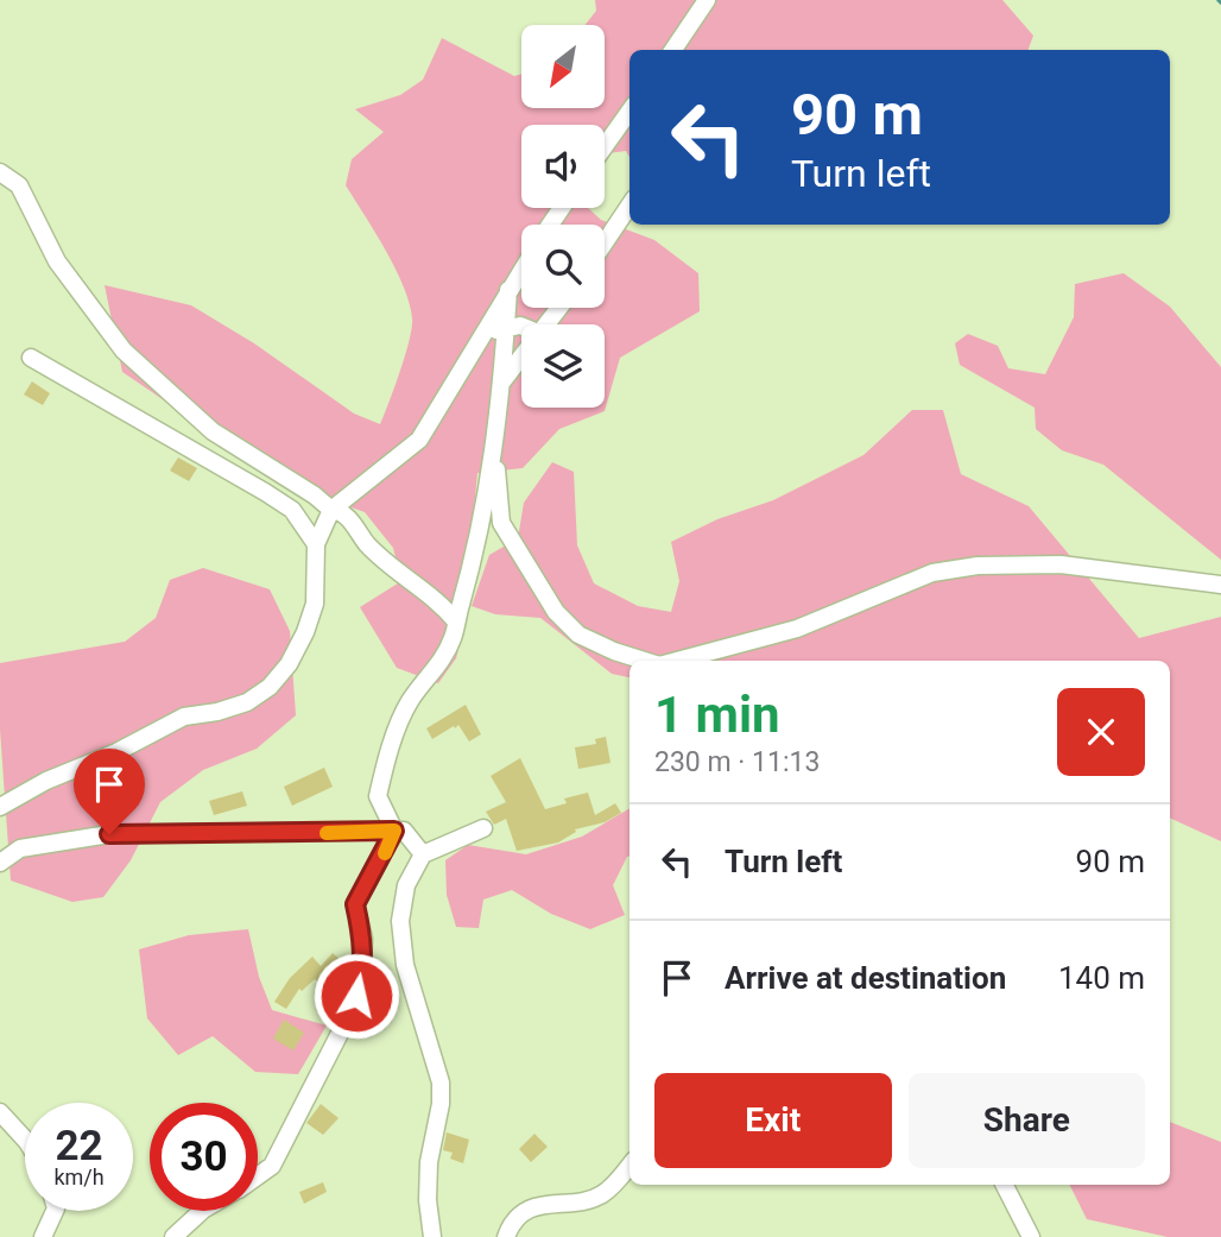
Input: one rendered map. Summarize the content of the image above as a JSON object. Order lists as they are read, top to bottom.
{
  "north": "bottom left",
  "page": {
    "turn": ["90 m", "Turn left"],
    "heading": ["1 min", "230 m · 11:13"],
    "list": [
      {
        "name": "Turn left",
        "value": "90 m"
      },
      {
        "name": "Arrive at destination",
        "value": "140 m"
      }
    ],
    "buttons": ["Exit", "Share"],
    "speed": "22 km/h",
    "limit": "30"
  }
}
